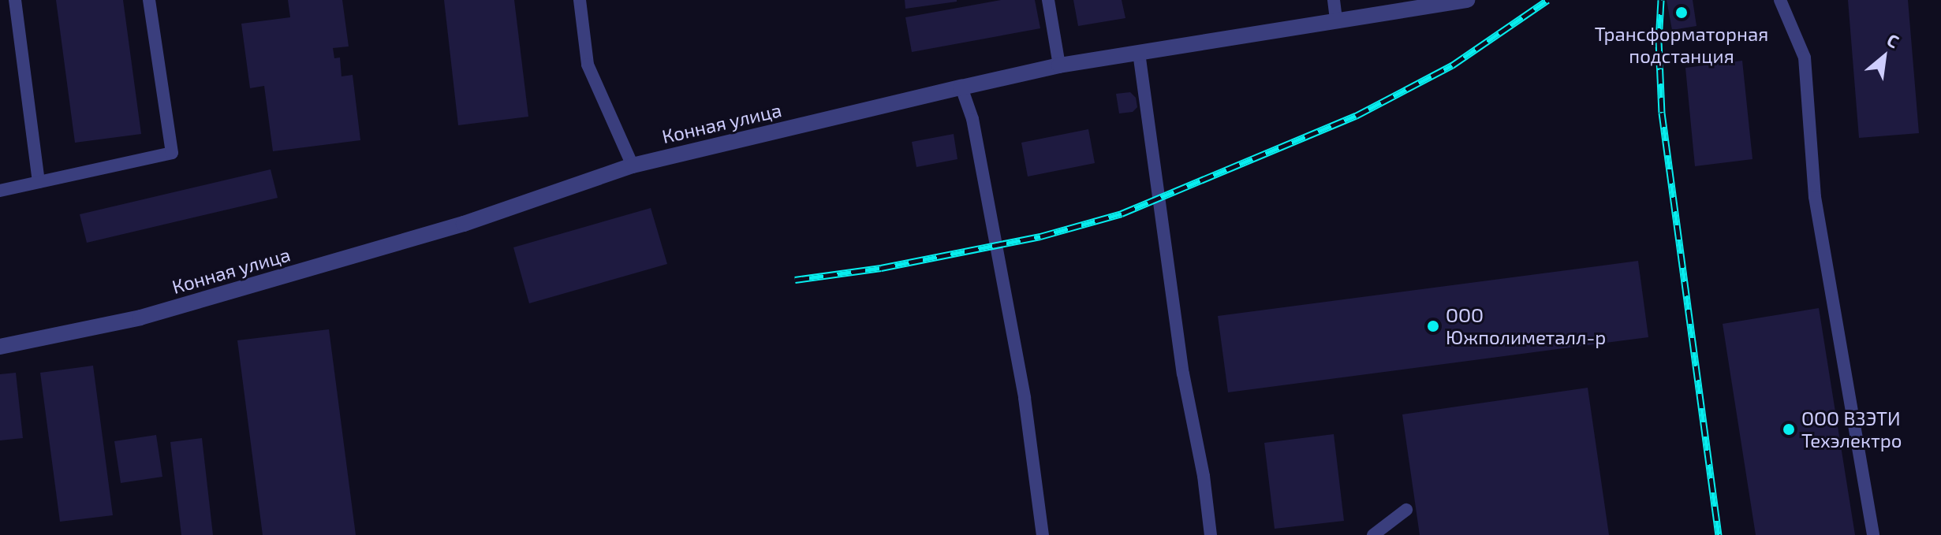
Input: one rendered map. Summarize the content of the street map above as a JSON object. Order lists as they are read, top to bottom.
{
  "streets": {
    "street": ["Конная улица"]
  },
  "places": ["Трансформаторная подстанция", "ООО Южполиметалл-р", "ООО ВЗЭТИ Техэлектро"],
  "north": "top right"
}
